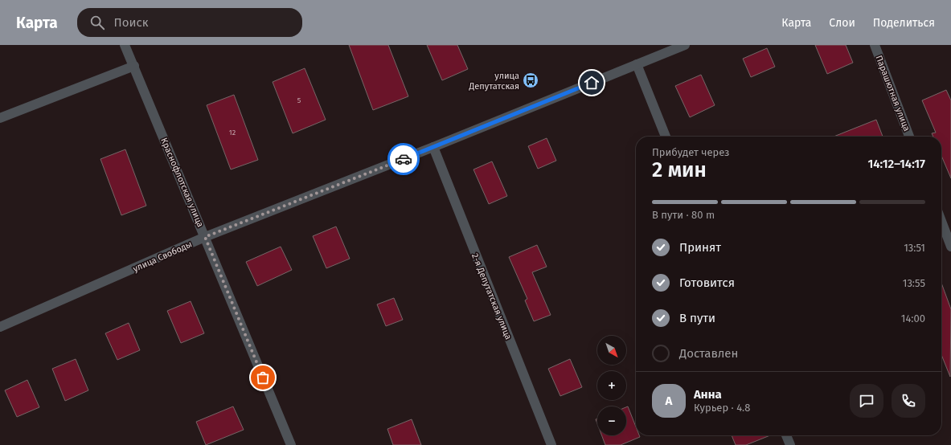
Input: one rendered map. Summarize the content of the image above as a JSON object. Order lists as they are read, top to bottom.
{
  "streets": {
    "street": [
      "Парашютная улица",
      "Краснофлотская улица",
      "улица Свободы",
      "2-я Депутатская улица"
    ]
  },
  "crossings": [
    ["Краснофлотская улица", "улица Свободы"],
    ["улица Свободы", "2-я Депутатская улица"]
  ],
  "places": {
    "bus stop": ["улица Депутатская"]
  },
  "house_numbers": ["5", "12"],
  "north": "bottom right",
  "page": {
    "header": "Карта",
    "search": "Поиск",
    "nav": ["Карта", "Слои", "Поделиться"],
    "heading": ["2 мин", "Прибудет через", "14:12–14:17"],
    "panel": ["Анна", "Курьер · 4.8"],
    "bar": "В пути · 80 m",
    "list": [
      ["Принят", "13:51"],
      ["Готовится", "13:55"],
      ["В пути", "14:00"],
      "Доставлен"
    ],
    "map_buttons": ["+", "−"],
    "round": "А"
  }
}
